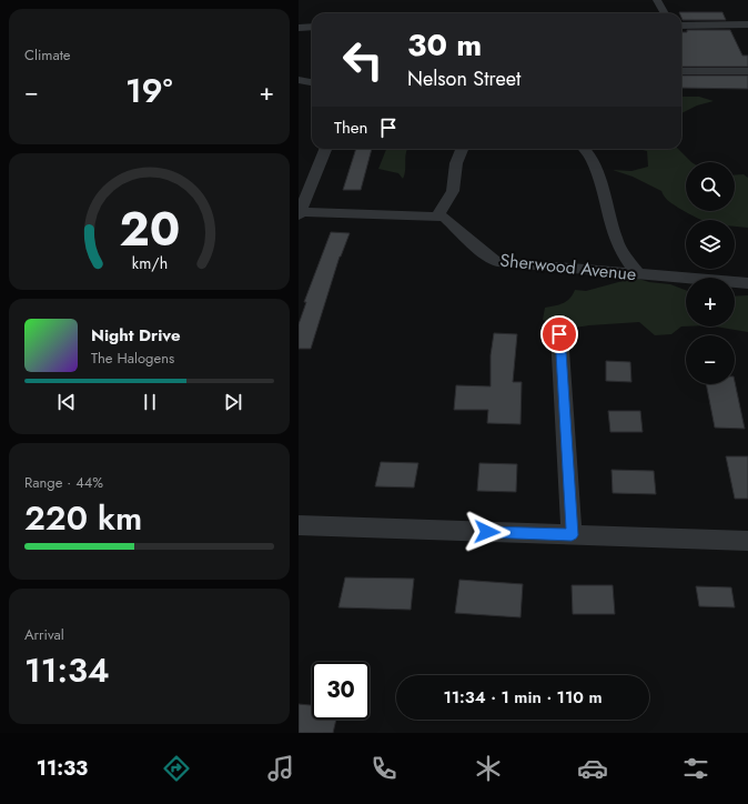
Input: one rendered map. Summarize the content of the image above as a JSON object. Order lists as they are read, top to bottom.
{
  "streets": {
    "street": ["Sherwood Avenue"]
  },
  "page": {
    "tile": [
      "Climate",
      ["Range · 44%", "220 km"],
      ["Arrival", "11:34"]
    ],
    "turn": ["30 m", "Nelson Street"],
    "heat": ["−", "19°", "+"],
    "then": "Then",
    "map_buttons": ["+", "−"],
    "song": ["Night Drive", "The Halogens"],
    "limit": "30",
    "trip": "11:34 · 1 min · 110 m",
    "tabs": "11:33",
    "gauge": ["20", "km/h"]
  }
}
